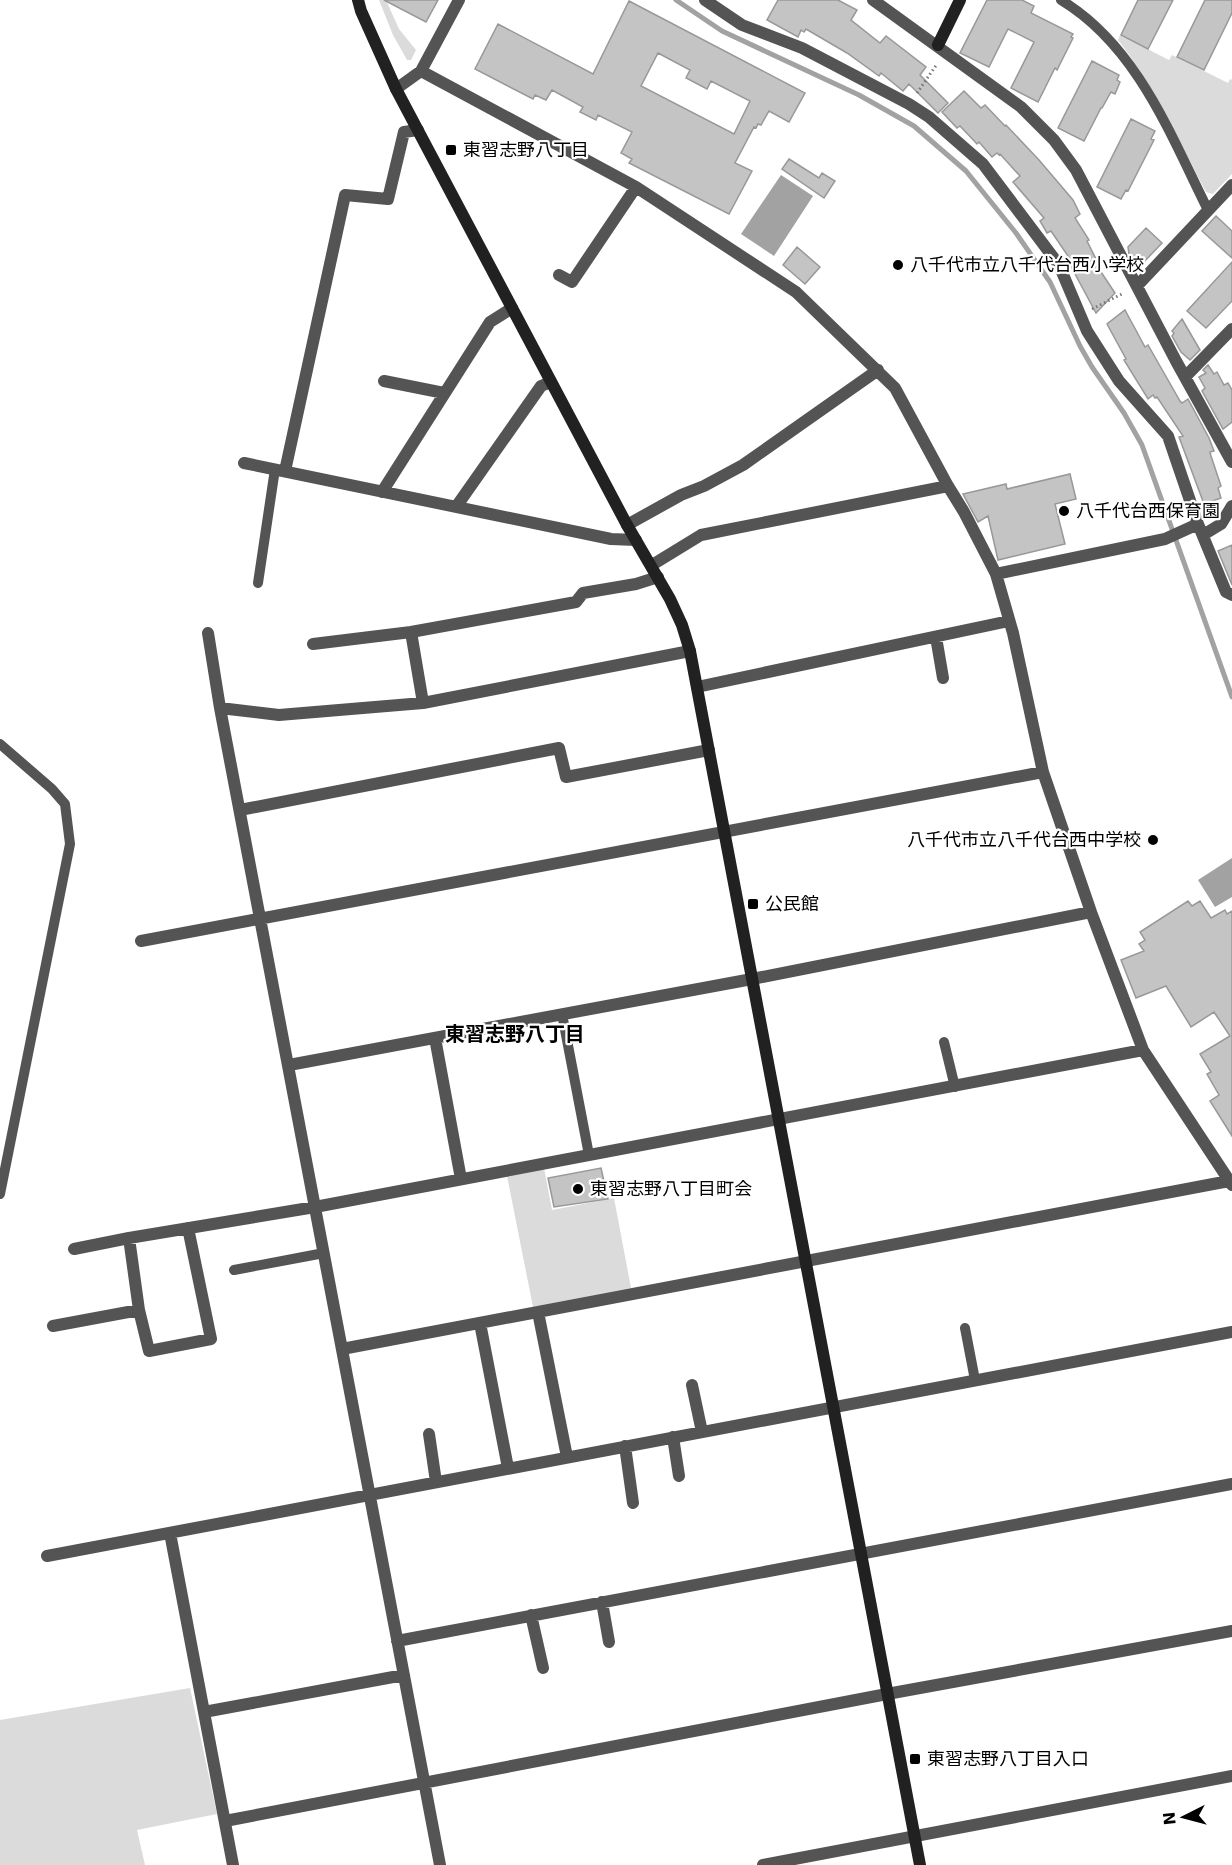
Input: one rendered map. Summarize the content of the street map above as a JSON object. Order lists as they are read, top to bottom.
{
  "districts": ["東習志野八丁目"],
  "places": {
    "transit": ["東習志野八丁目", "公民館", "東習志野八丁目入口"],
    "other": [
      "八千代市立八千代台西小学校",
      "八千代台西保育園",
      "八千代市立八千代台西中学校",
      "東習志野八丁目町会"
    ]
  },
  "north": "left"
}
